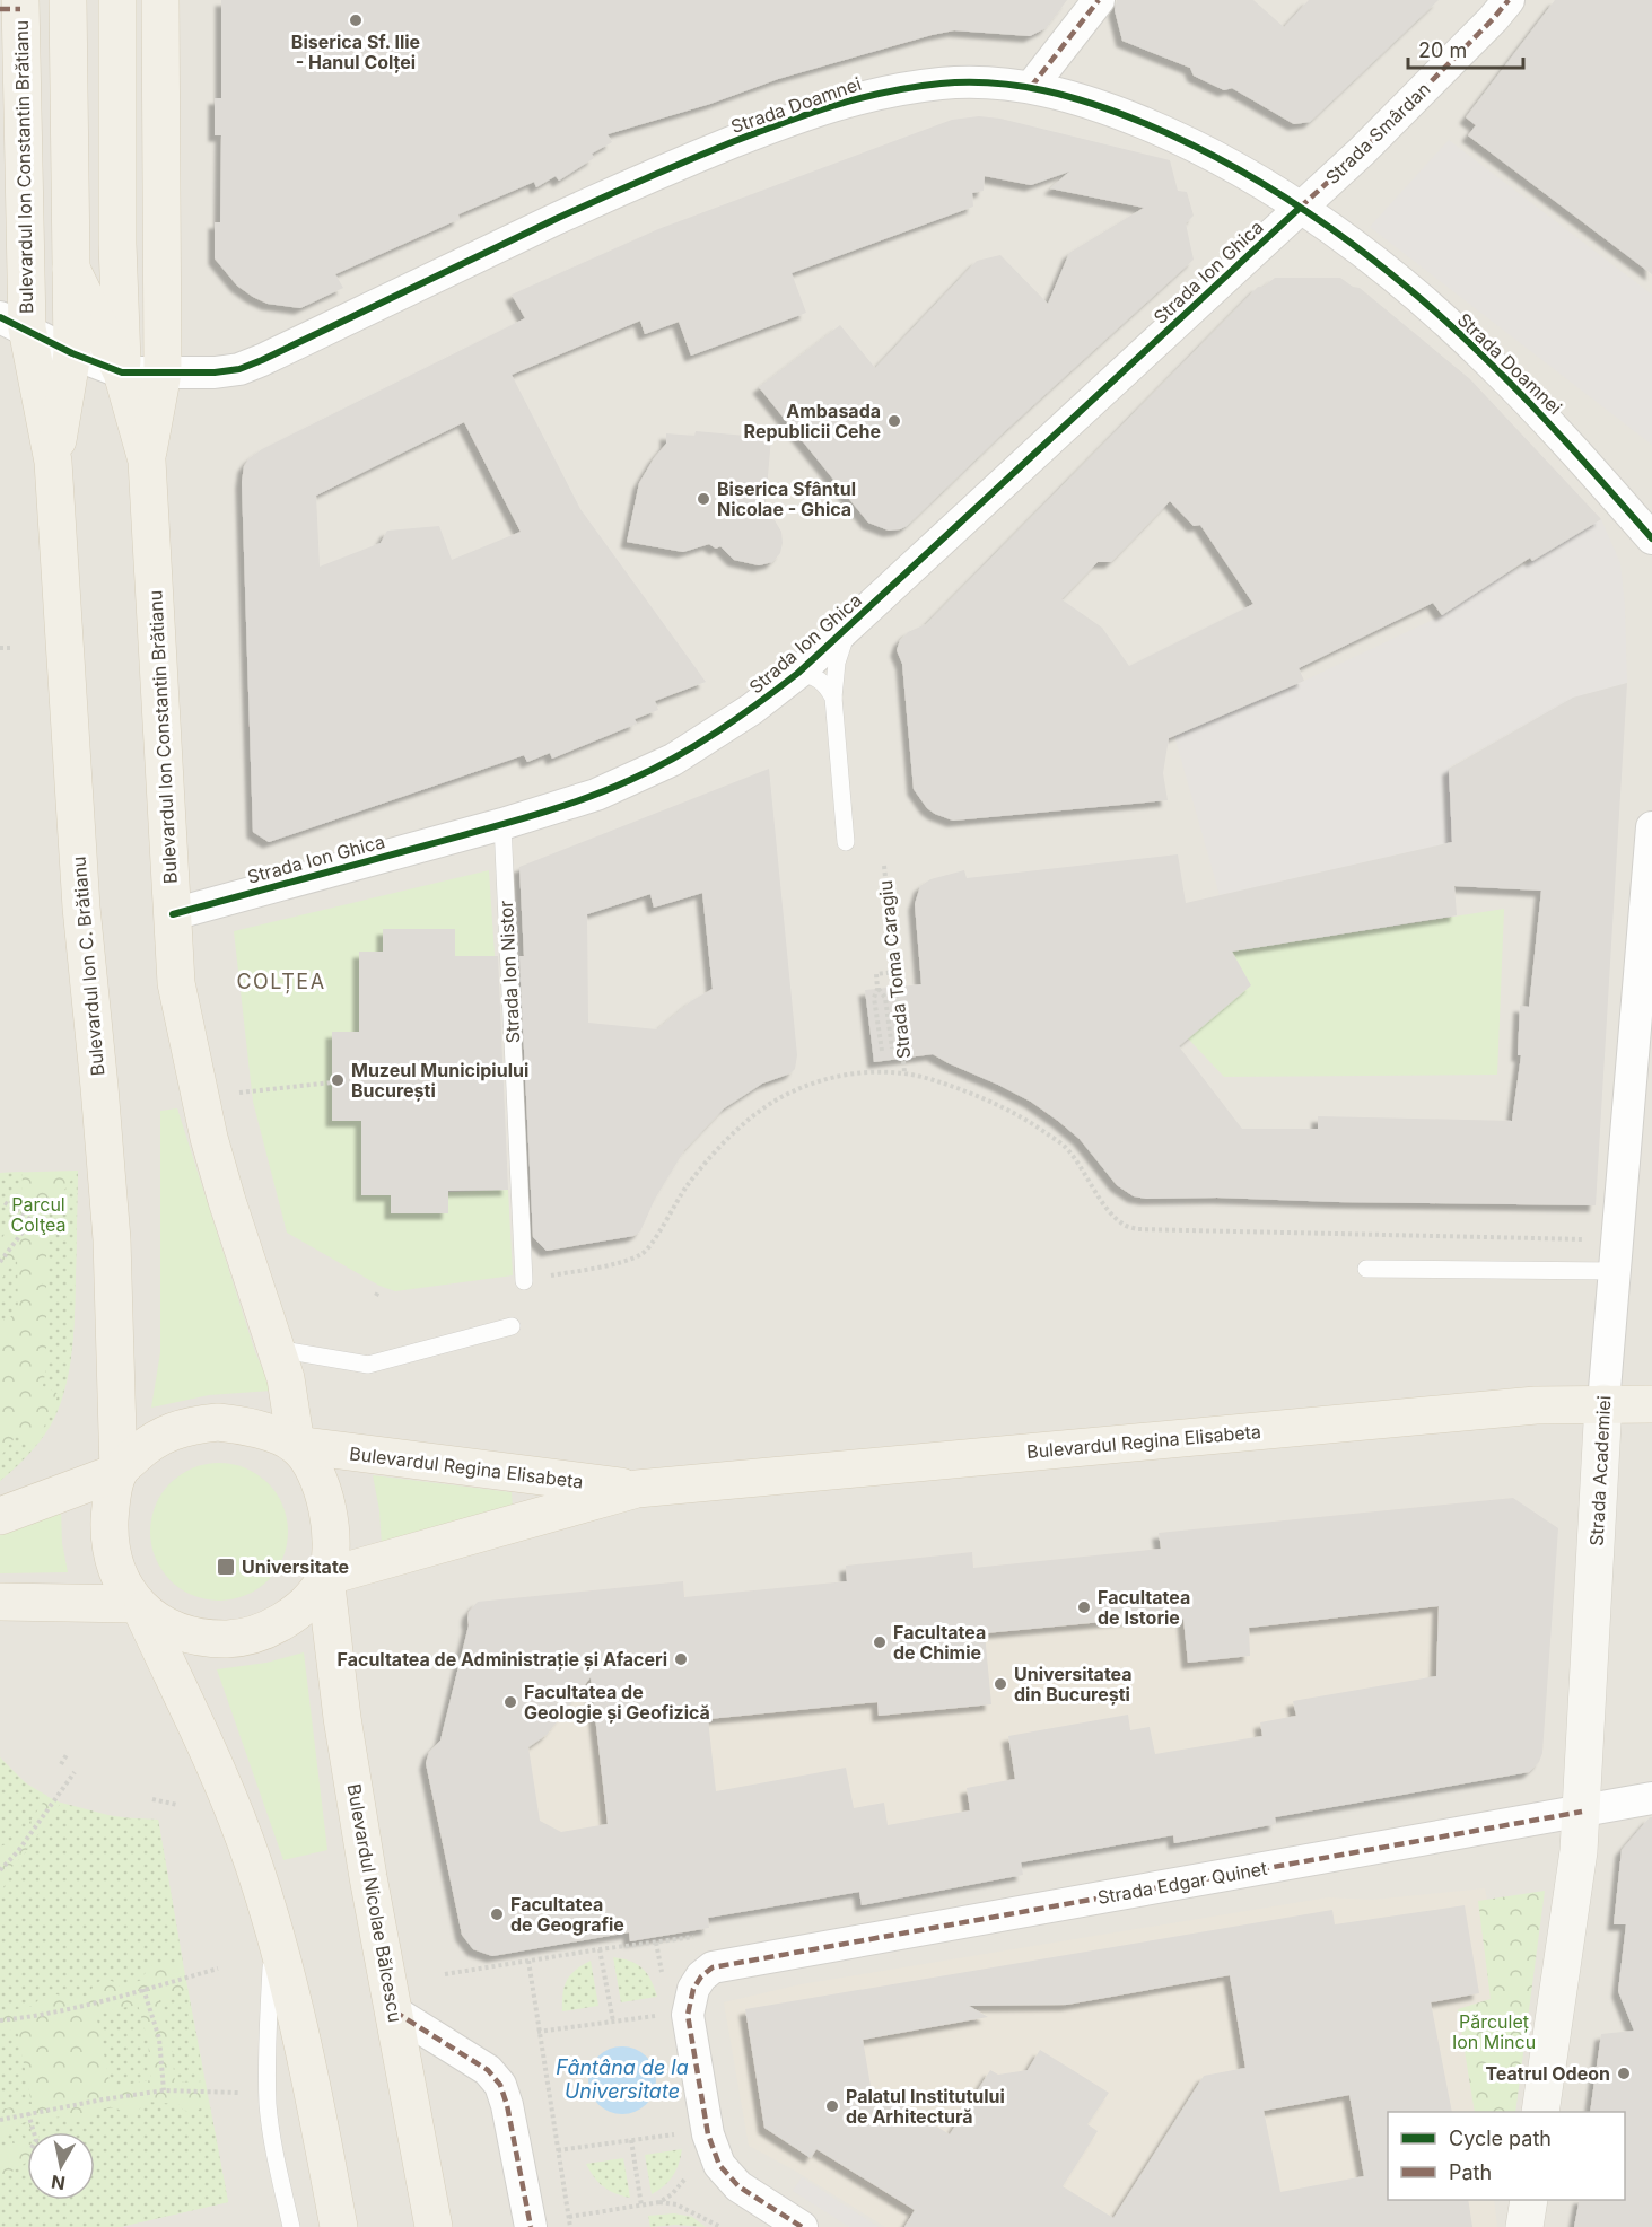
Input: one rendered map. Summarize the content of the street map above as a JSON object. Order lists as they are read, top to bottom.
{
  "streets": {
    "main road": [
      "Bulevardul Ion Constantin Brătianu",
      "Bulevardul Ion C. Brătianu",
      "Bulevardul Regina Elisabeta",
      "Bulevardul Nicolae Bălcescu"
    ],
    "street": [
      "Strada Doamnei",
      "Strada Smârdan",
      "Strada Ion Ghica",
      "Strada Academiei",
      "Strada Edgar Quinet"
    ],
    "lane": ["Strada Ion Nistor"],
    "path": ["Strada Toma Caragiu"]
  },
  "crossings": [
    ["Strada Doamnei", "Strada Smârdan"],
    ["Strada Doamnei", "Bulevardul Ion Constantin Brătianu"],
    ["Strada Doamnei", "Strada Ion Ghica"],
    ["Strada Smârdan", "Strada Ion Ghica"],
    ["Bulevardul Ion Constantin Brătianu", "Strada Ion Ghica"],
    ["Bulevardul Ion Constantin Brătianu", "Bulevardul Ion C. Brătianu"],
    ["Bulevardul Ion Constantin Brătianu", "Bulevardul Regina Elisabeta"],
    ["Bulevardul Ion Constantin Brătianu", "Bulevardul Nicolae Bălcescu"],
    ["Strada Ion Ghica", "Strada Ion Nistor"],
    ["Bulevardul Ion C. Brătianu", "Bulevardul Regina Elisabeta"],
    ["Bulevardul Ion C. Brătianu", "Bulevardul Nicolae Bălcescu"],
    ["Bulevardul Regina Elisabeta", "Strada Academiei"],
    ["Bulevardul Regina Elisabeta", "Bulevardul Nicolae Bălcescu"],
    ["Strada Academiei", "Strada Edgar Quinet"]
  ],
  "districts": ["COLȚEA"],
  "water": ["Fântâna de la Universitate"],
  "parks": ["Parcul Colţea", "Părculeț Ion Mincu"],
  "places": {
    "other": [
      "Biserica Sf. Ilie - Hanul Colței",
      "Ambasada Republicii Cehe",
      "Biserica Sfântul Nicolae - Ghica",
      "Muzeul Municipiului București",
      "Facultatea de Istorie",
      "Facultatea de Chimie",
      "Facultatea de Administrație și Afaceri",
      "Universitatea din București",
      "Facultatea de Geologie și Geofizică",
      "Facultatea de Geografie",
      "Teatrul Odeon",
      "Palatul Institutului de Arhitectură"
    ],
    "transit": ["Universitate"]
  },
  "legend": ["Cycle path", "Path"],
  "scale_bar": "20 m",
  "north": "bottom"
}
